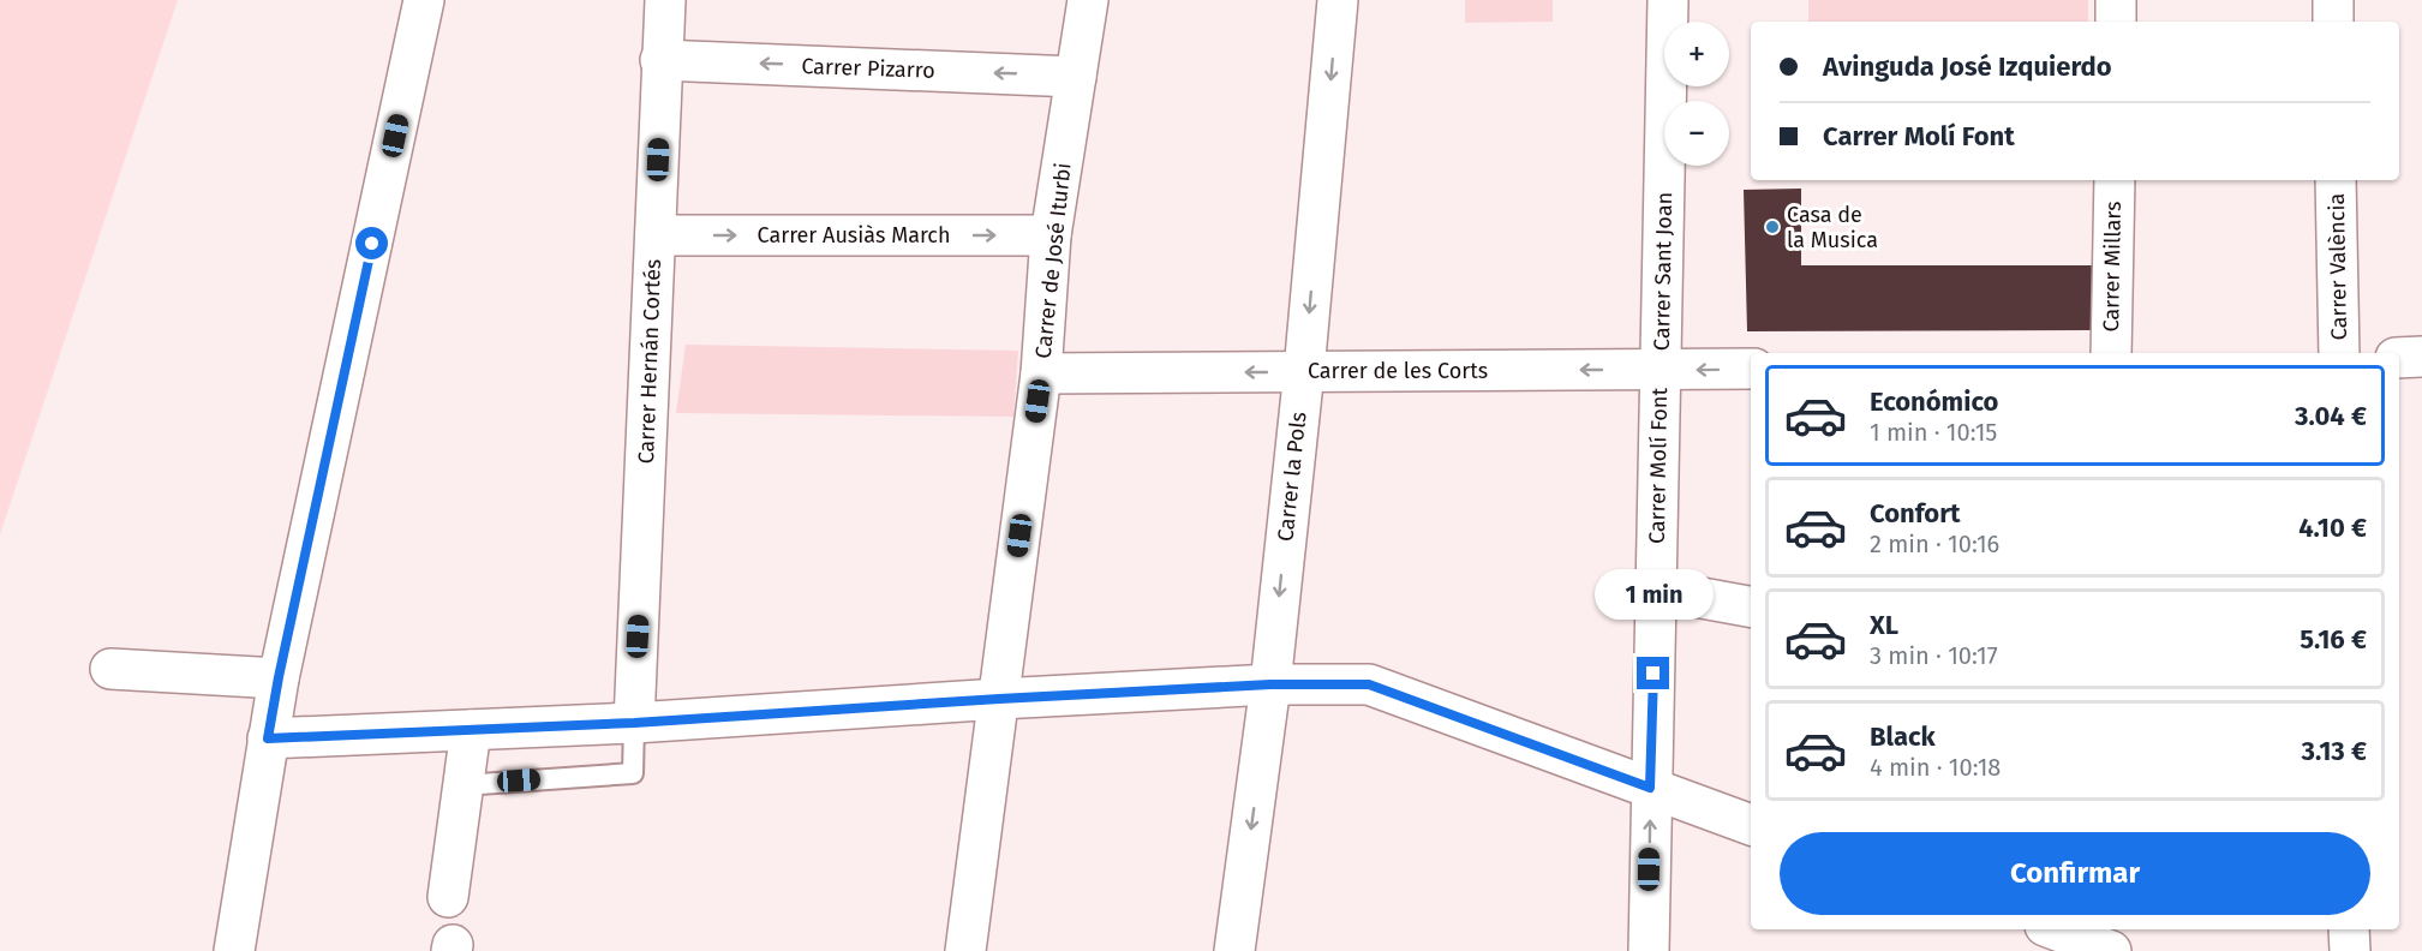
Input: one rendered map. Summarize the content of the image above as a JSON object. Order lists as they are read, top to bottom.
{
  "streets": {
    "street": [
      "Carrer Pizarro",
      "Carrer Ausiàs March",
      "Carrer de José Iturbi",
      "Carrer Millars",
      "Carrer València",
      "Carrer Sant Joan",
      "Carrer Hernán Cortés",
      "Carrer de les Corts",
      "Carrer Molí Font",
      "Carrer la Pols"
    ]
  },
  "crossings": [
    ["Carrer Pizarro", "Carrer de José Iturbi"],
    ["Carrer Pizarro", "Carrer Hernán Cortés"],
    ["Carrer Ausiàs March", "Carrer de José Iturbi"],
    ["Carrer Ausiàs March", "Carrer Hernán Cortés"],
    ["Carrer de José Iturbi", "Carrer de les Corts"],
    ["Carrer Sant Joan", "Carrer de les Corts"],
    ["Carrer Sant Joan", "Carrer Molí Font"],
    ["Carrer de les Corts", "Carrer Molí Font"],
    ["Carrer de les Corts", "Carrer la Pols"]
  ],
  "one_way": ["Carrer Pizarro", "Carrer Ausiàs March", "Carrer la Pols"],
  "places": ["Casa de la Musica"],
  "page": {
    "map_buttons": ["+", "−"],
    "banner": ["Avinguda José Izquierdo", "Carrer Molí Font"],
    "list": [
      {
        "name": "Económico",
        "note": "1 min · 10:15",
        "value": "3.04 €"
      },
      {
        "name": "Confort",
        "note": "2 min · 10:16",
        "value": "4.10 €"
      },
      {
        "name": "XL",
        "note": "3 min · 10:17",
        "value": "5.16 €"
      },
      {
        "name": "Black",
        "note": "4 min · 10:18",
        "value": "3.13 €"
      }
    ],
    "bubble": "1 min",
    "buttons": "Confirmar"
  }
}
